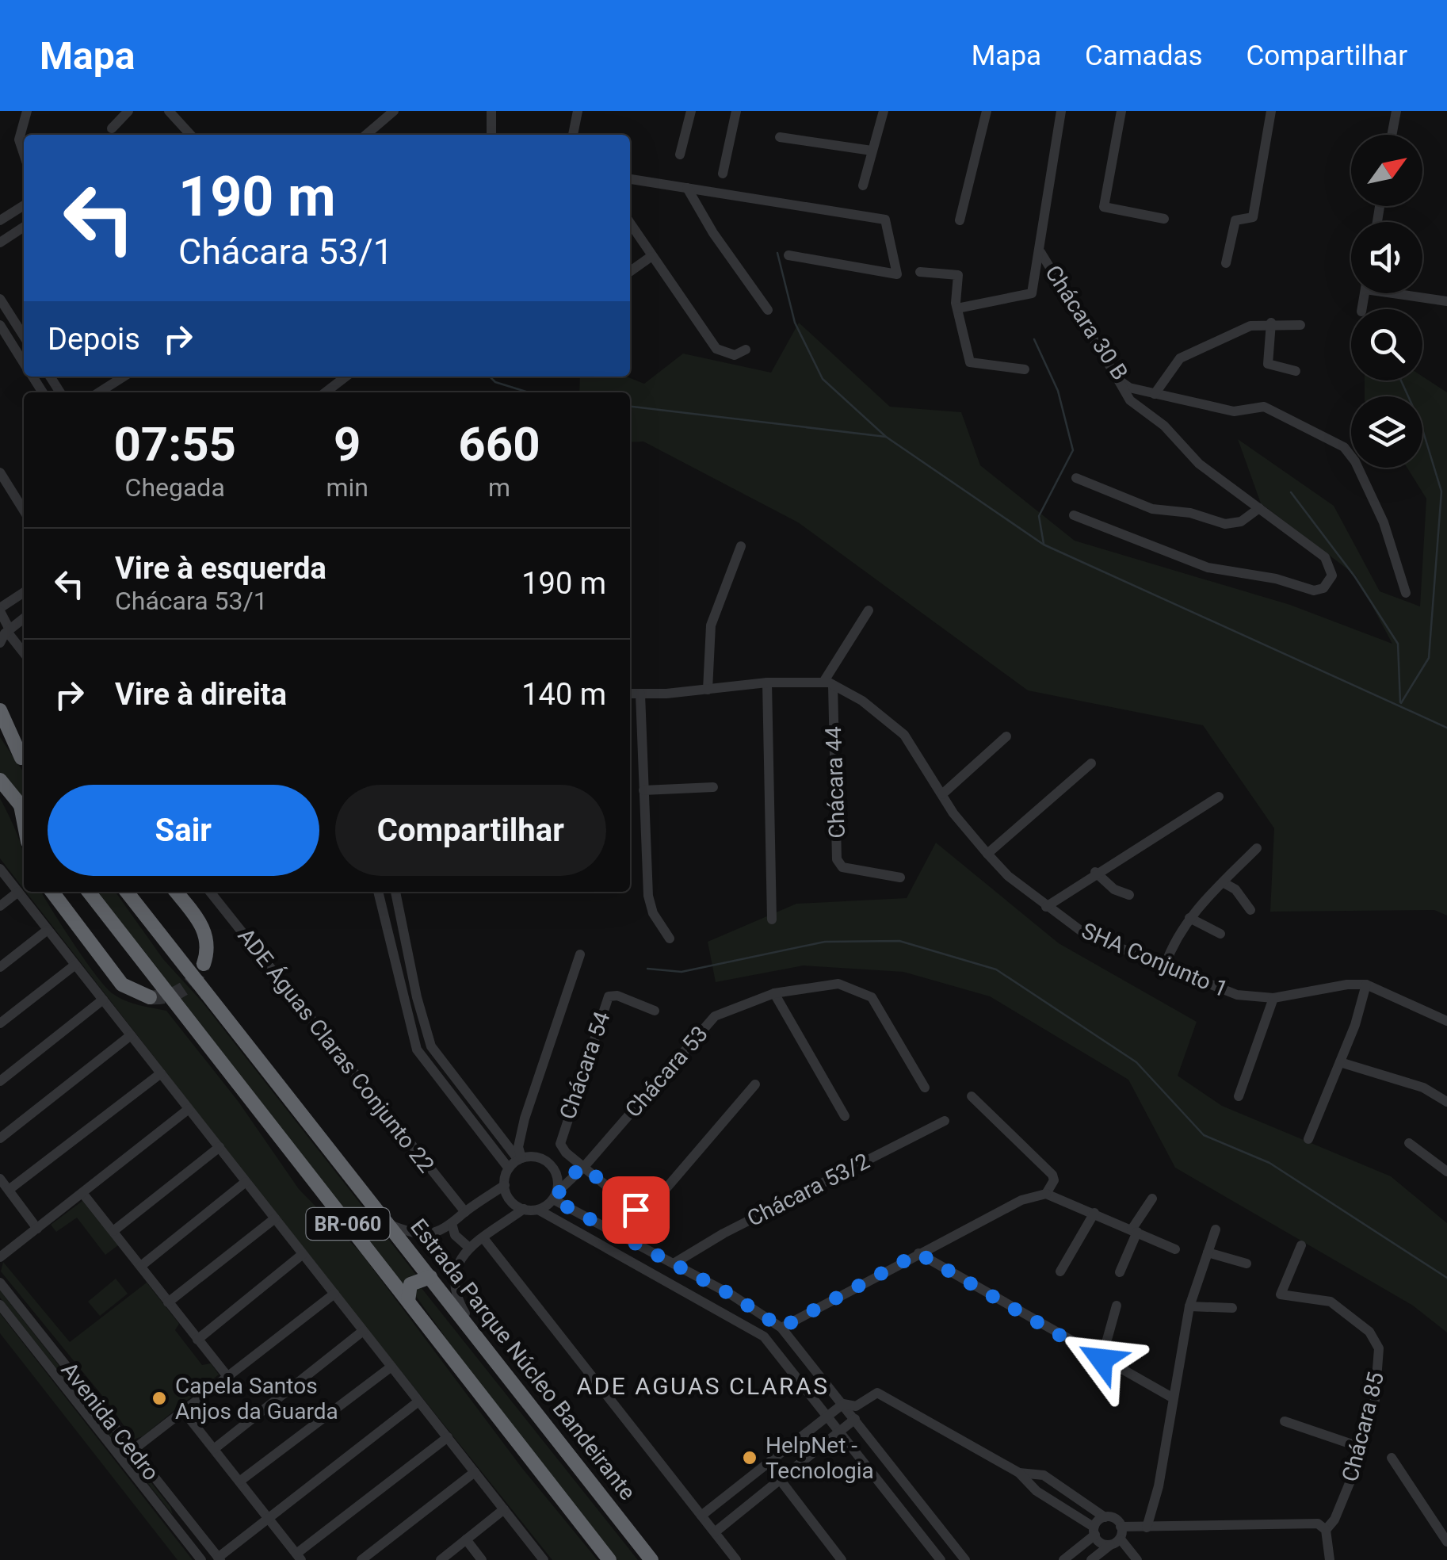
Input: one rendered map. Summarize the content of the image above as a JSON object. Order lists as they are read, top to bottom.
{
  "streets": {
    "highway": ["BR-060", "Estrada Parque Núcleo Bandeirante"],
    "street": [
      "Chácara 30 B",
      "Chácara 44",
      "SHA Conjunto 1",
      "ADE Águas Claras Conjunto 22",
      "Chácara 54",
      "Chácara 53",
      "Chácara 53/2",
      "Avenida Cedro",
      "Chácara 85"
    ]
  },
  "crossings": [
    ["Chácara 44", "SHA Conjunto 1"],
    ["Chácara 54", "Chácara 53"]
  ],
  "districts": ["ADE AGUAS CLARAS"],
  "places": ["Capela Santos Anjos da Guarda", "HelpNet - Tecnologia"],
  "north": "top right",
  "page": {
    "header": "Mapa",
    "nav": ["Mapa", "Camadas", "Compartilhar"],
    "turn": ["190 m", "Chácara 53/1"],
    "then": "Depois",
    "eta": [
      "07:55",
      "Chegada",
      "9",
      "min",
      "660",
      "m"
    ],
    "list": [
      {
        "name": "Vire à esquerda",
        "note": "Chácara 53/1",
        "value": "190 m"
      },
      {
        "name": "Vire à direita",
        "value": "140 m"
      }
    ],
    "buttons": ["Sair", "Compartilhar"]
  }
}
